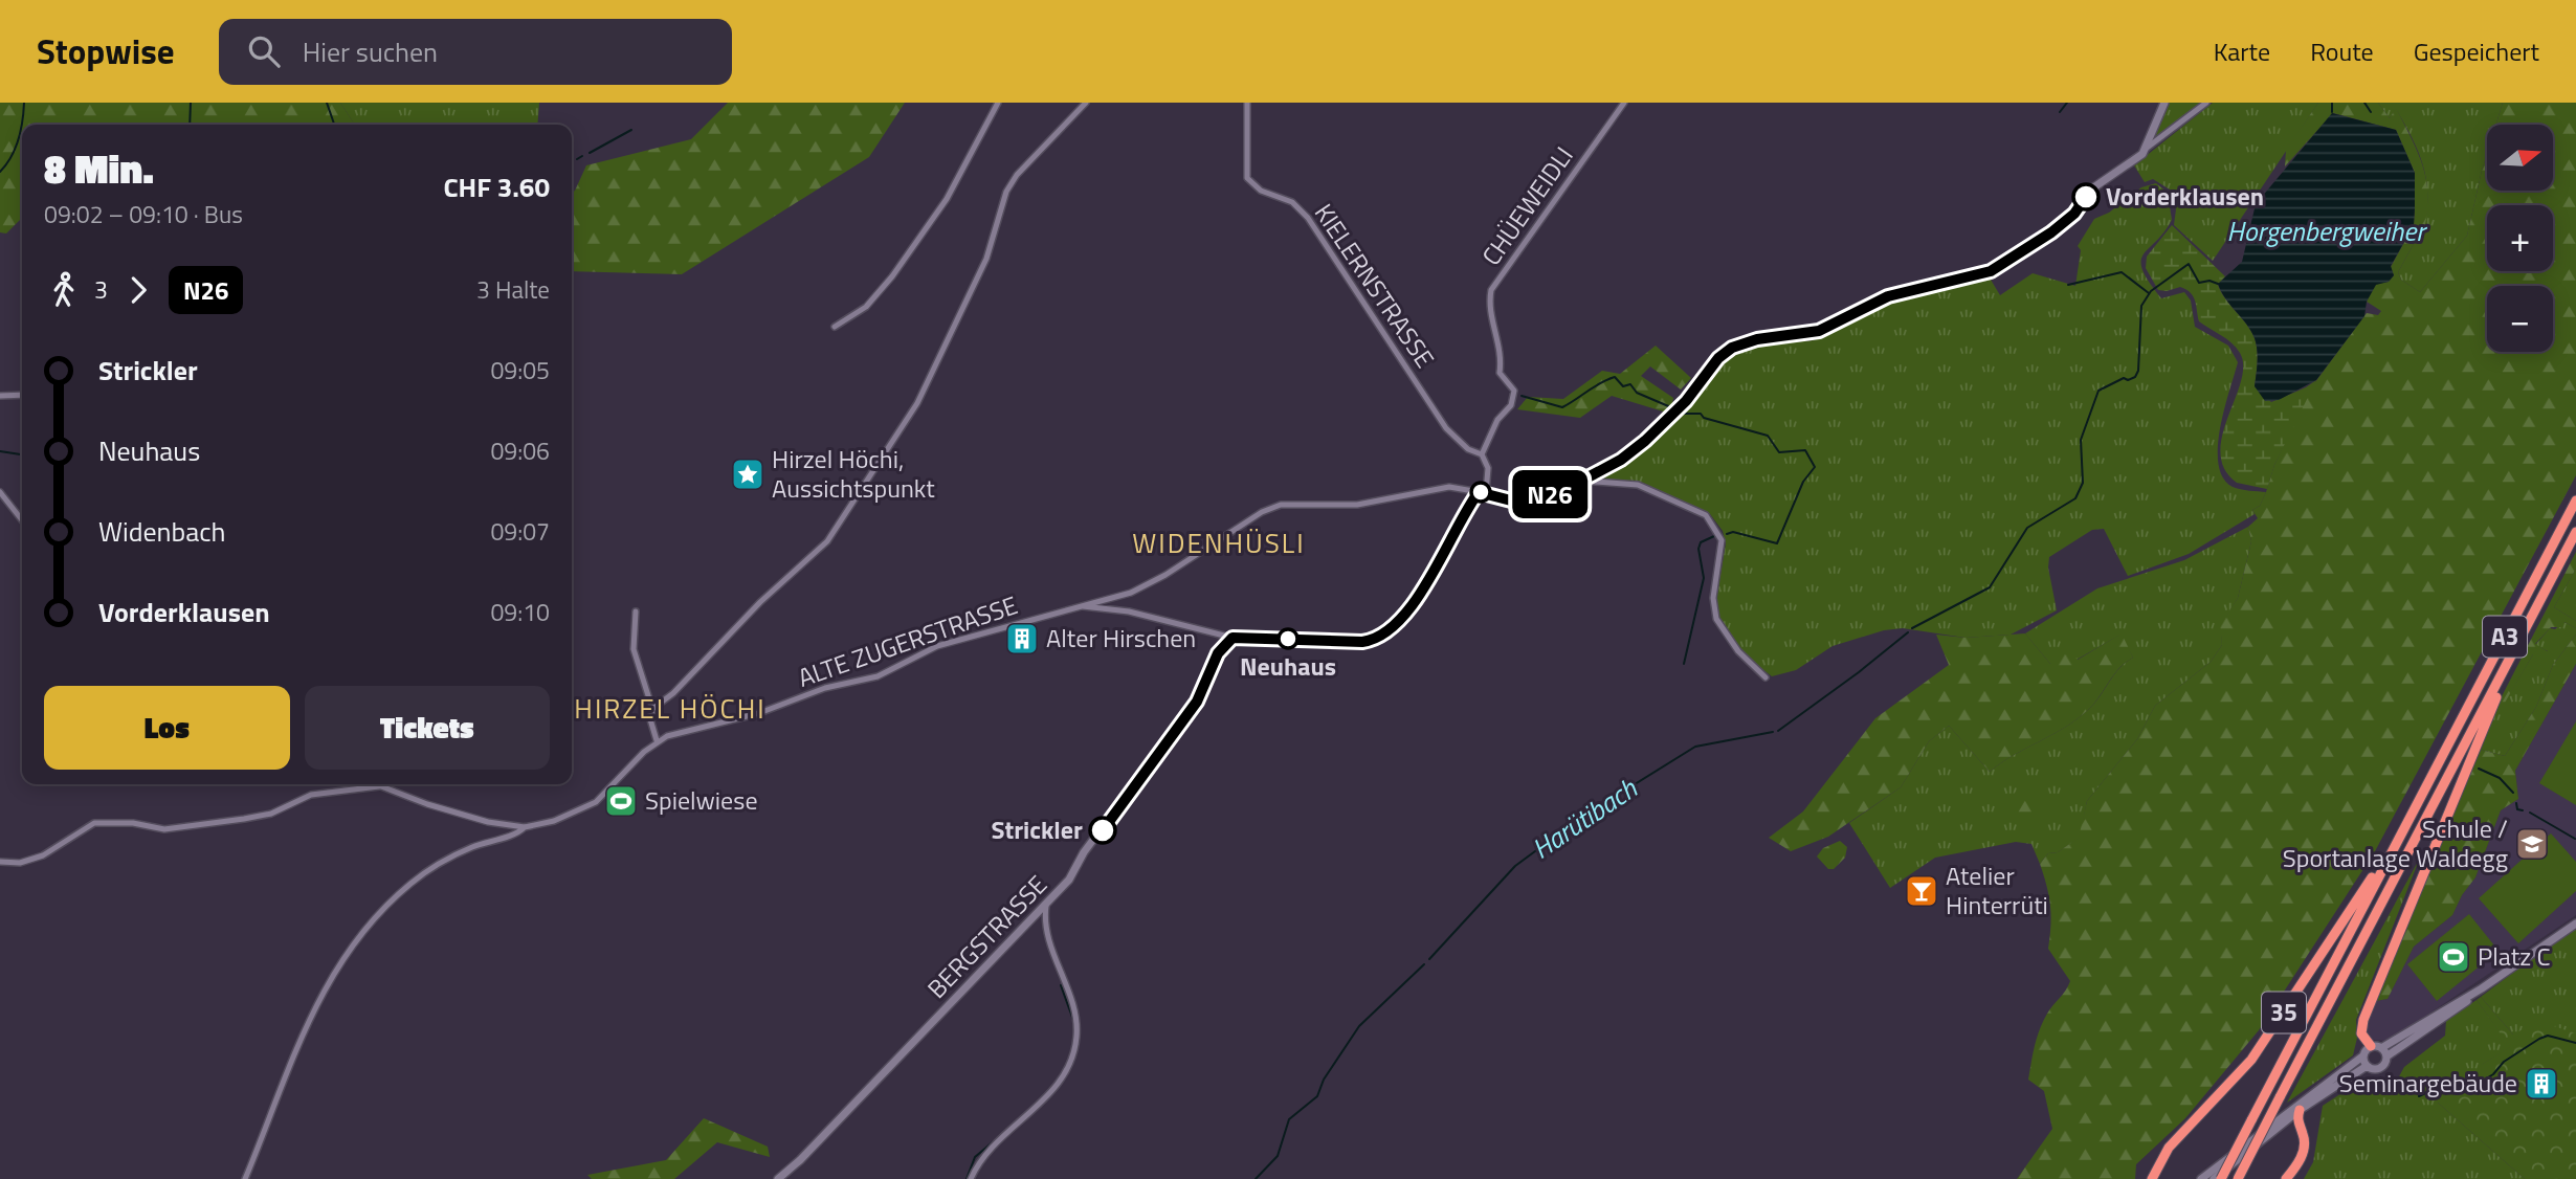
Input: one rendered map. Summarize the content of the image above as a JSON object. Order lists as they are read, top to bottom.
{
  "streets": {
    "highway": ["A3", "35"],
    "street": [
      "CHÜEWEIDLI",
      "KIELERNSTRASSE",
      "ALTE ZUGERSTRASSE",
      "BERGSTRASSE"
    ]
  },
  "crossings": [
    ["CHÜEWEIDLI", "KIELERNSTRASSE"],
    ["A3", "35"]
  ],
  "districts": ["WIDENHÜSLI", "HIRZEL HÖCHI"],
  "water": ["Horgenbergweiher", "Harütibach"],
  "places": {
    "other": ["Vorderklausen", "Neuhaus", "Strickler"],
    "place": ["Hirzel Höchi, Aussichtspunkt"],
    "building": ["Alter Hirschen", "Seminargebäude"],
    "sports": ["Spielwiese", "Platz C"],
    "school or university": ["Schule / Sportanlage Waldegg"],
    "bar": ["Atelier Hinterrüti"]
  },
  "lines": ["bus line N26"],
  "north": "right",
  "page": {
    "header": "Stopwise",
    "search": "Hier suchen",
    "nav": ["Karte", "Route", "Gespeichert"],
    "on_map": "N26",
    "map_buttons": ["+", "−"],
    "heading": ["8 Min.", "09:02 – 09:10 · Bus", "CHF 3.60"],
    "legs": ["3", "N26", "3 Halte"],
    "list": [
      {
        "name": "Strickler",
        "value": "09:05"
      },
      {
        "name": "Neuhaus",
        "value": "09:06"
      },
      {
        "name": "Widenbach",
        "value": "09:07"
      },
      {
        "name": "Vorderklausen",
        "value": "09:10"
      }
    ],
    "buttons": ["Los", "Tickets"]
  }
}
